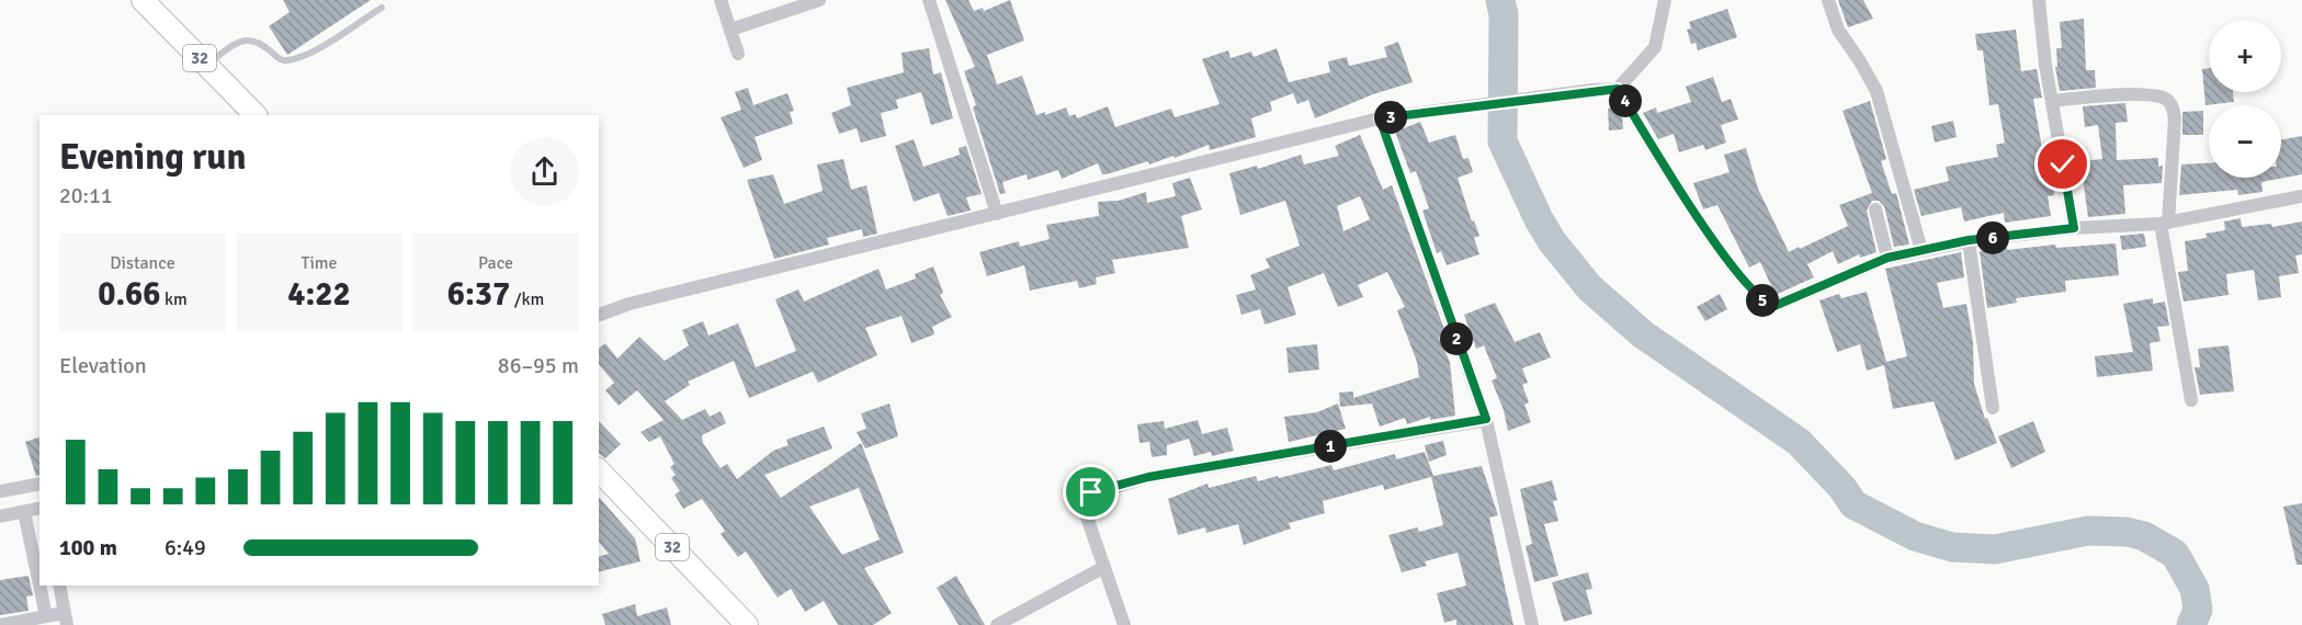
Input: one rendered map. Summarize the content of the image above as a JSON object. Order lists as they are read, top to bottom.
{
  "streets": {
    "highway": ["32"]
  },
  "page": {
    "map_buttons": ["+", "−"],
    "pins": [
      "4",
      "3",
      "6",
      "5",
      "2",
      "1"
    ],
    "heading": ["Evening run", "20:11"],
    "stats": [
      ["Distance", "0.66 km"],
      ["Time", "4:22"],
      ["Pace", "6:37 /km"]
    ],
    "chart": ["Elevation", "86–95 m"],
    "list": [
      {
        "name": "100 m",
        "note": "6:49"
      }
    ]
  }
}
